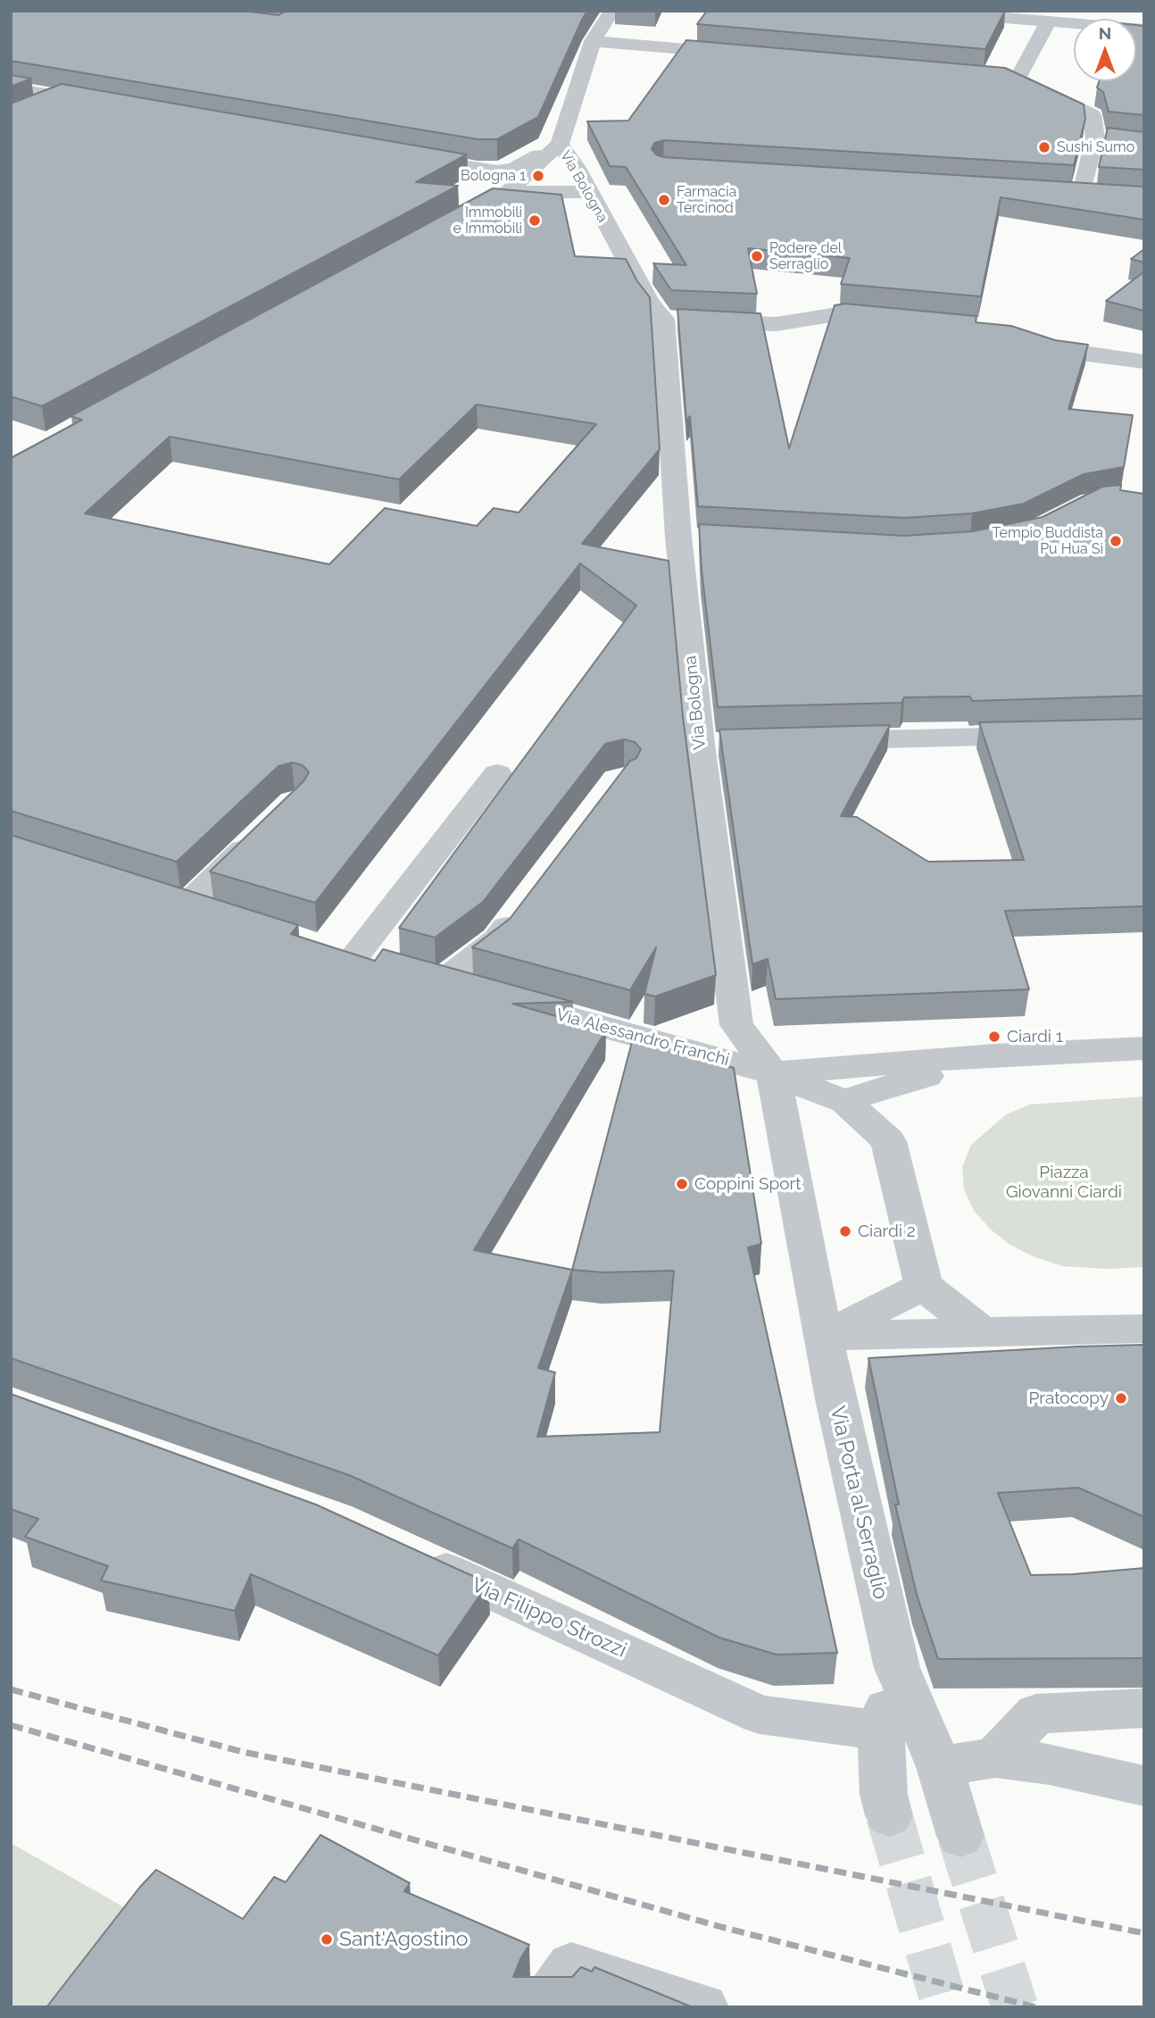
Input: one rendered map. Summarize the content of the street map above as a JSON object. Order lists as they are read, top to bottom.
{
  "streets": {
    "street": [
      "Via Bologna",
      "Via Alessandro Franchi",
      "Via Porta al Serraglio",
      "Via Filippo Strozzi"
    ]
  },
  "crossings": [
    ["Via Bologna", "Via Alessandro Franchi"],
    ["Via Porta al Serraglio", "Via Filippo Strozzi"]
  ],
  "parks": ["Piazza Giovanni Ciardi"],
  "places": [
    "Sushi Sumo",
    "Bologna 1",
    "Farmacia Tercinod",
    "Immobili e Immobili",
    "Podere del Serraglio",
    "Tempio Buddista Pu Hua Si",
    "Ciardi 1",
    "Coppini Sport",
    "Ciardi 2",
    "Pratocopy",
    "Sant'Agostino"
  ],
  "north": "top"
}
